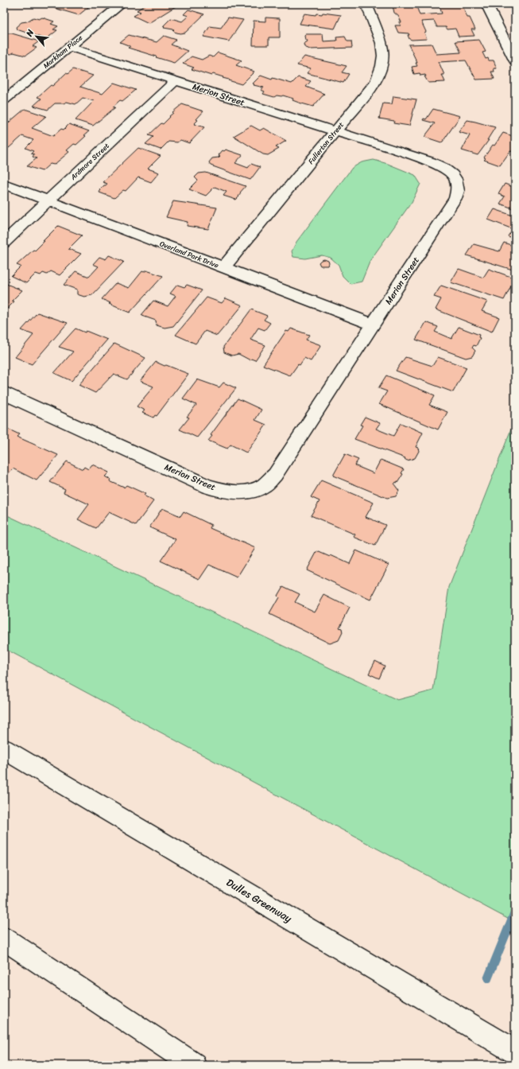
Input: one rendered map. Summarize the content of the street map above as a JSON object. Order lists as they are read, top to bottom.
{
  "streets": {
    "main road": [
      "Markham Place",
      "Merion Street",
      "Fullerton Street",
      "Ardmore Street",
      "Overland Park Drive",
      "Dulles Greenway"
    ]
  },
  "crossings": [
    ["Markham Place", "Merion Street"],
    ["Merion Street", "Fullerton Street"],
    ["Merion Street", "Ardmore Street"],
    ["Merion Street", "Overland Park Drive"],
    ["Fullerton Street", "Overland Park Drive"],
    ["Ardmore Street", "Overland Park Drive"]
  ],
  "north": "top left"
}
